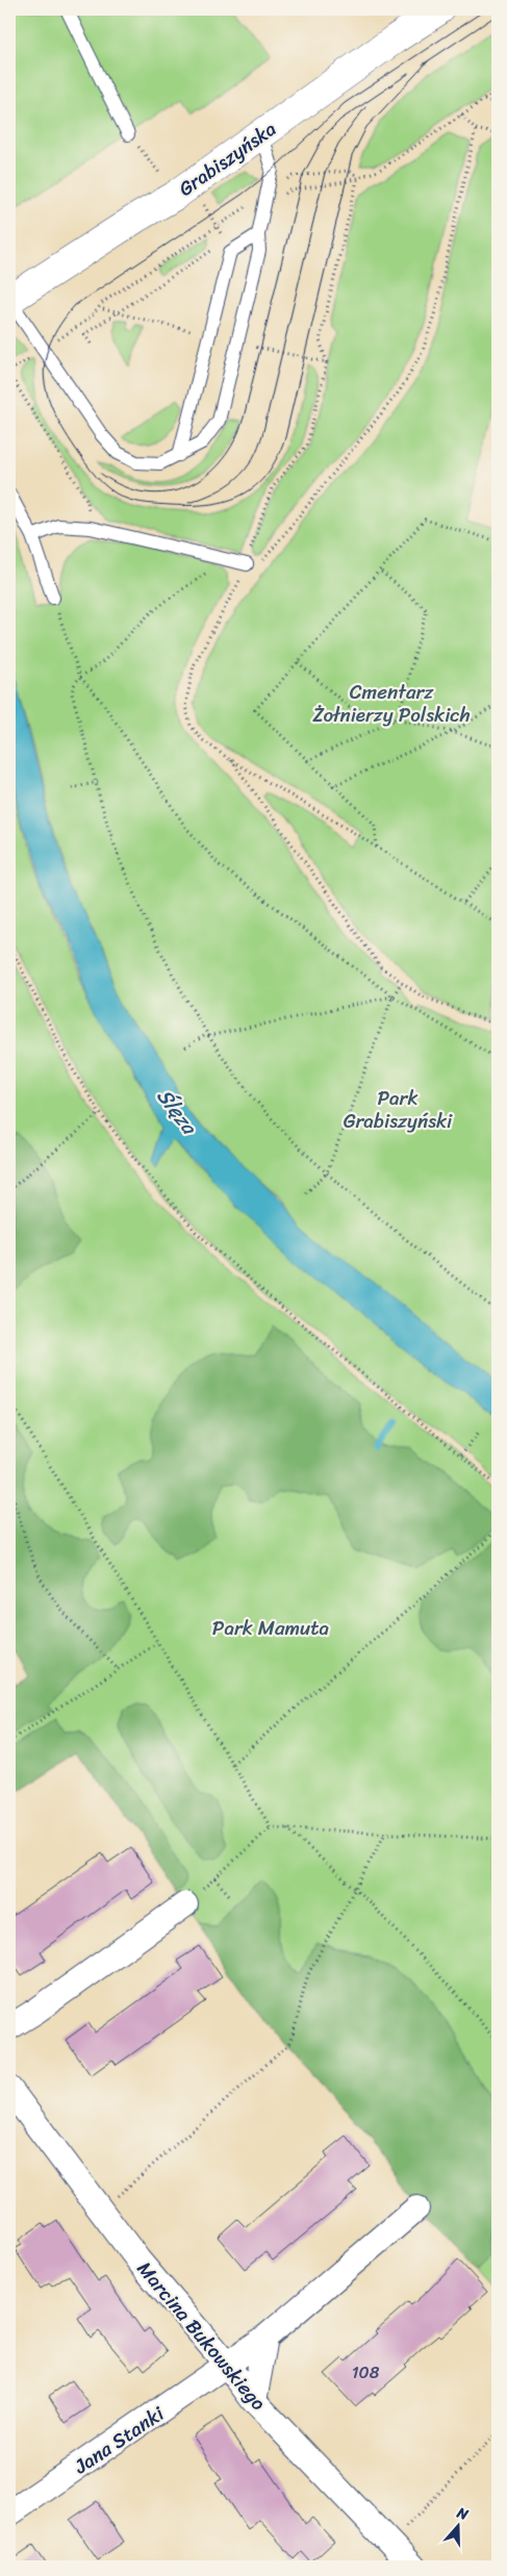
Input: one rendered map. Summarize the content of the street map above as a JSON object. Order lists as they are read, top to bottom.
{
  "streets": {
    "main road": ["Grabiszyńska"],
    "street": ["Marcina Bukowskiego", "Jana Stanki"]
  },
  "crossings": [
    ["Marcina Bukowskiego", "Jana Stanki"]
  ],
  "water": ["Ślęza"],
  "parks": ["Cmentarz Żołnierzy Polskich", "Park Grabiszyński", "Park Mamuta"],
  "house_numbers": ["108"],
  "north": "top"
}
